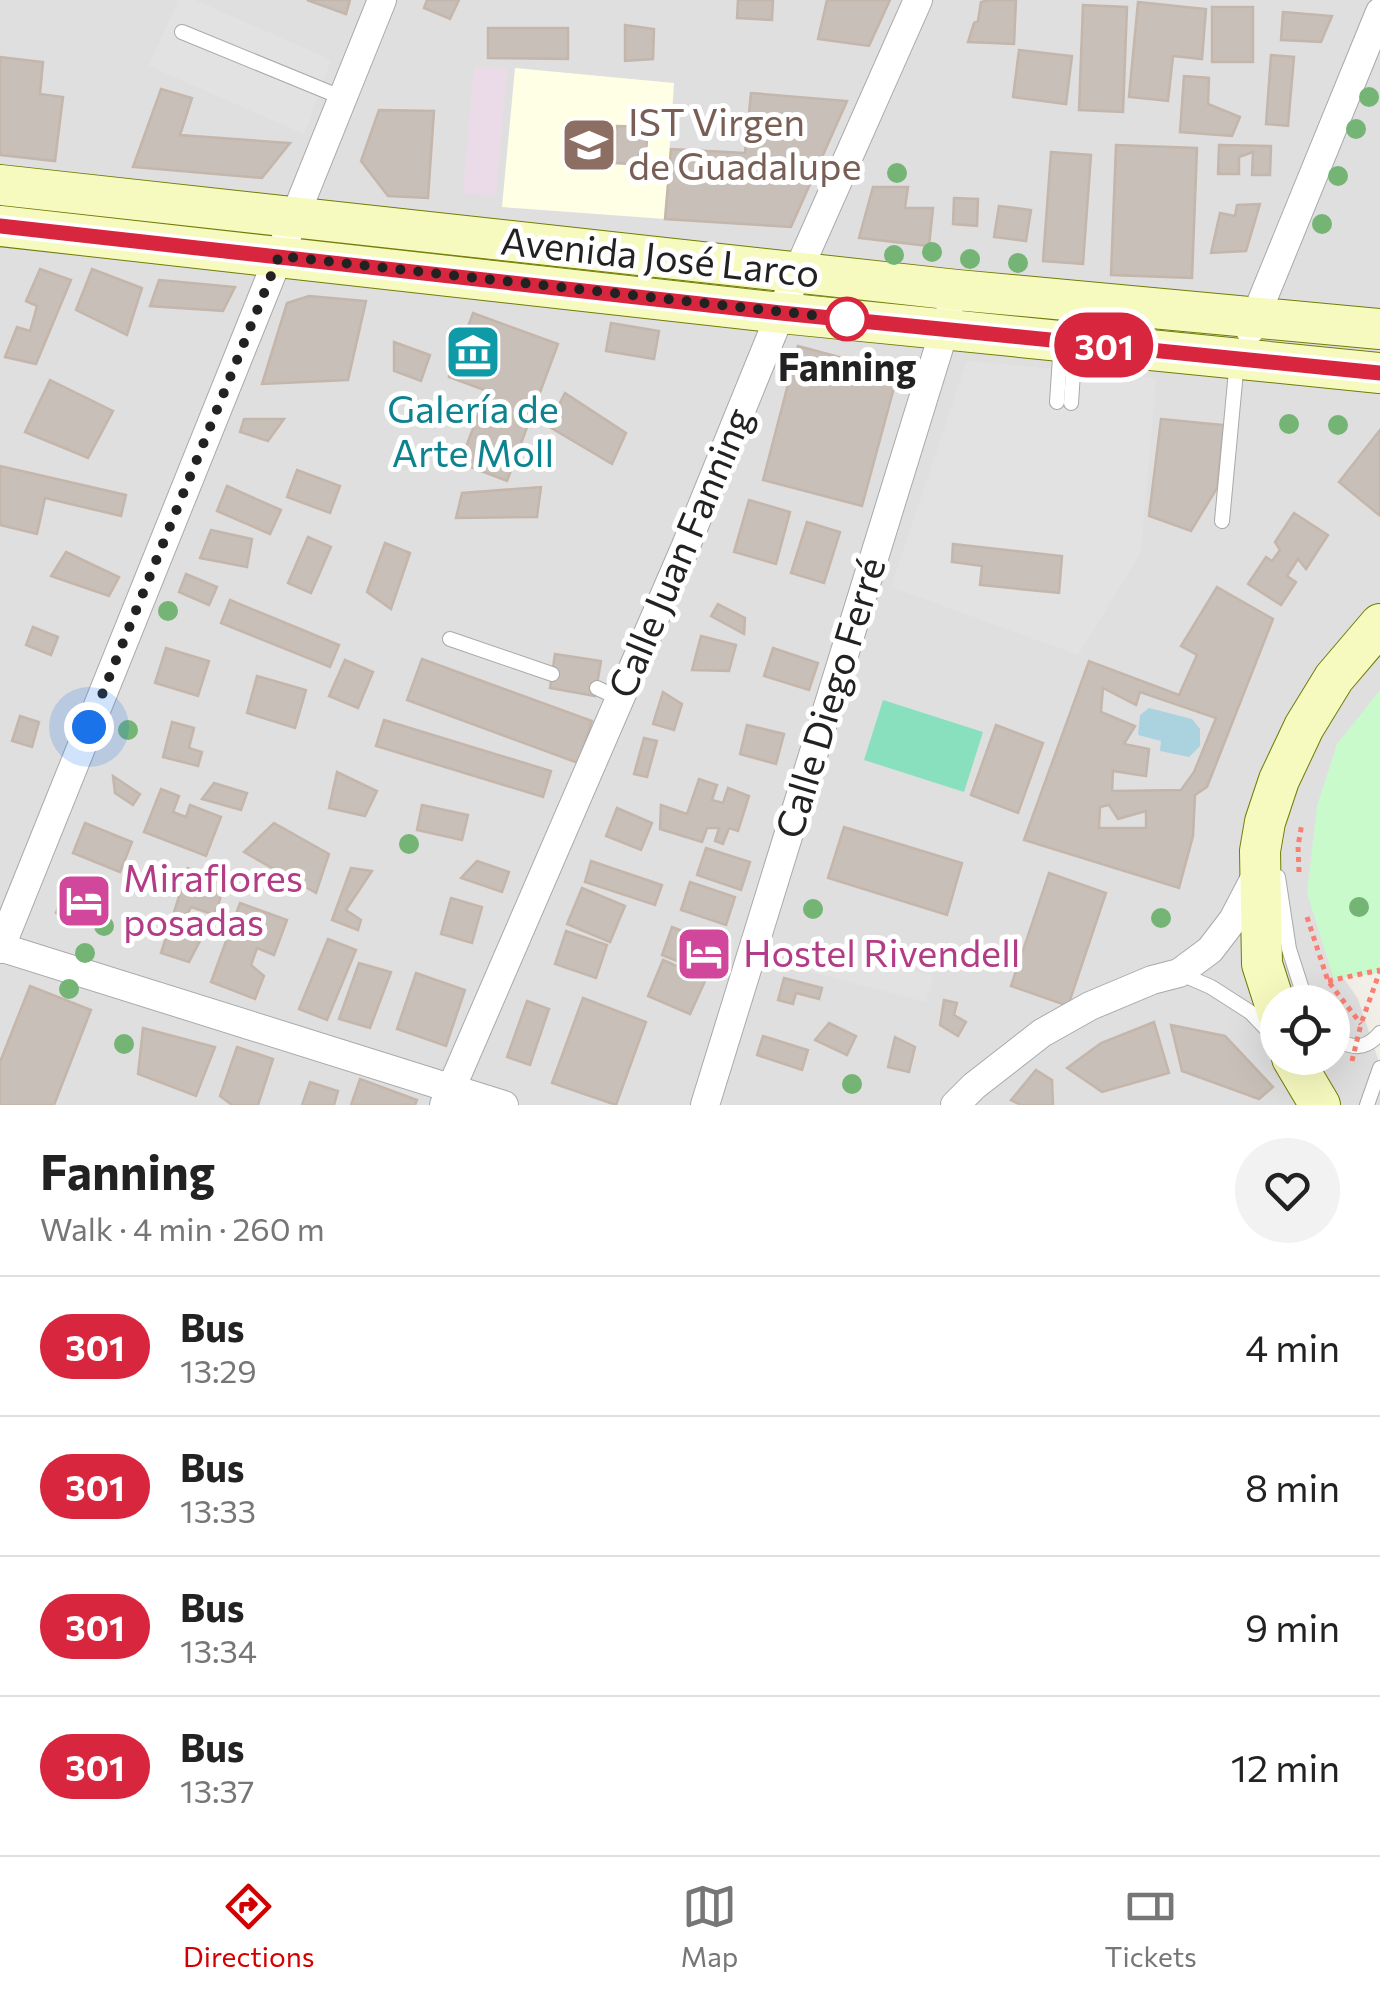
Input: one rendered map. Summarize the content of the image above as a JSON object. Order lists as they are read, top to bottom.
{
  "streets": {
    "main road": ["Avenida José Larco"],
    "street": ["Calle Juan Fanning", "Calle Diego Ferré"]
  },
  "crossings": [
    ["Avenida José Larco", "Calle Juan Fanning"],
    ["Avenida José Larco", "Calle Diego Ferré"]
  ],
  "places": {
    "school or university": ["IST Virgen de Guadalupe"],
    "other": ["Fanning"],
    "museum": ["Galería de Arte Moll"],
    "hotel": ["Miraflores posadas", "Hostel Rivendell"]
  },
  "lines": ["bus line 301"],
  "page": {
    "on_map": "301",
    "heading": ["Fanning", "Walk · 4 min · 260 m"],
    "list": [
      {
        "mark": "301",
        "name": "Bus",
        "note": "13:29",
        "value": "4 min"
      },
      {
        "mark": "301",
        "name": "Bus",
        "note": "13:33",
        "value": "8 min"
      },
      {
        "mark": "301",
        "name": "Bus",
        "note": "13:34",
        "value": "9 min"
      },
      {
        "mark": "301",
        "name": "Bus",
        "note": "13:37",
        "value": "12 min"
      }
    ],
    "tabs": ["Directions", "Map", "Tickets"]
  }
}
